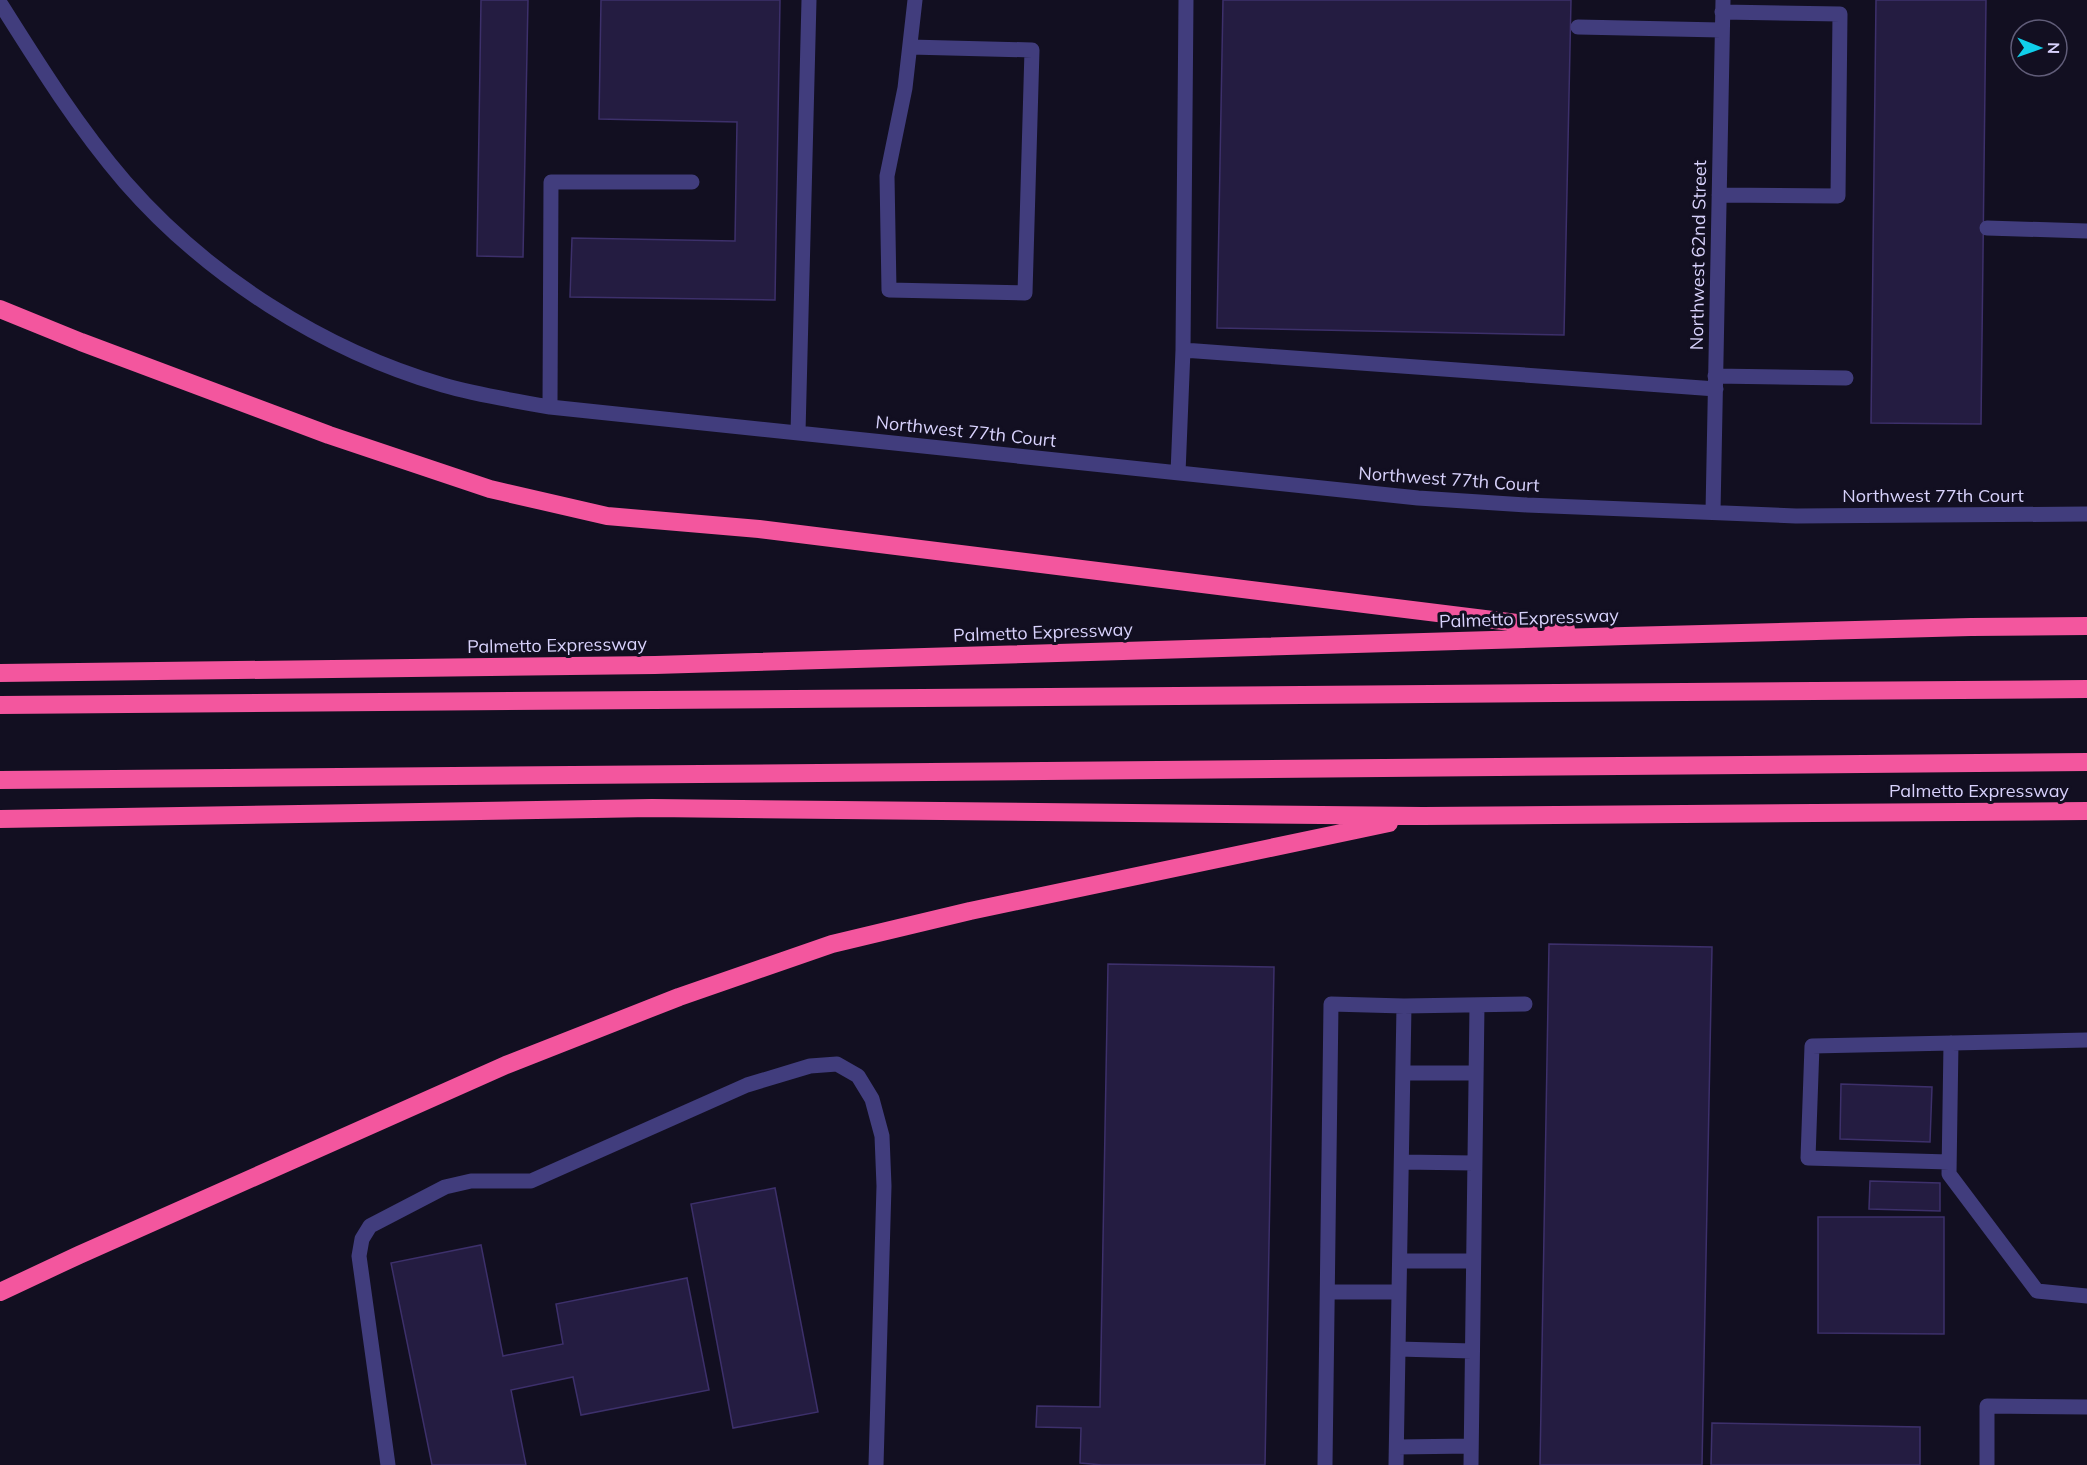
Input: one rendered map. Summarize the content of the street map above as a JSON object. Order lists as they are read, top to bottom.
{
  "streets": {
    "highway": ["Palmetto Expressway"],
    "street": ["Northwest 62nd Street", "Northwest 77th Court"]
  },
  "crossings": [
    ["Northwest 62nd Street", "Northwest 77th Court"]
  ],
  "north": "right"
}
